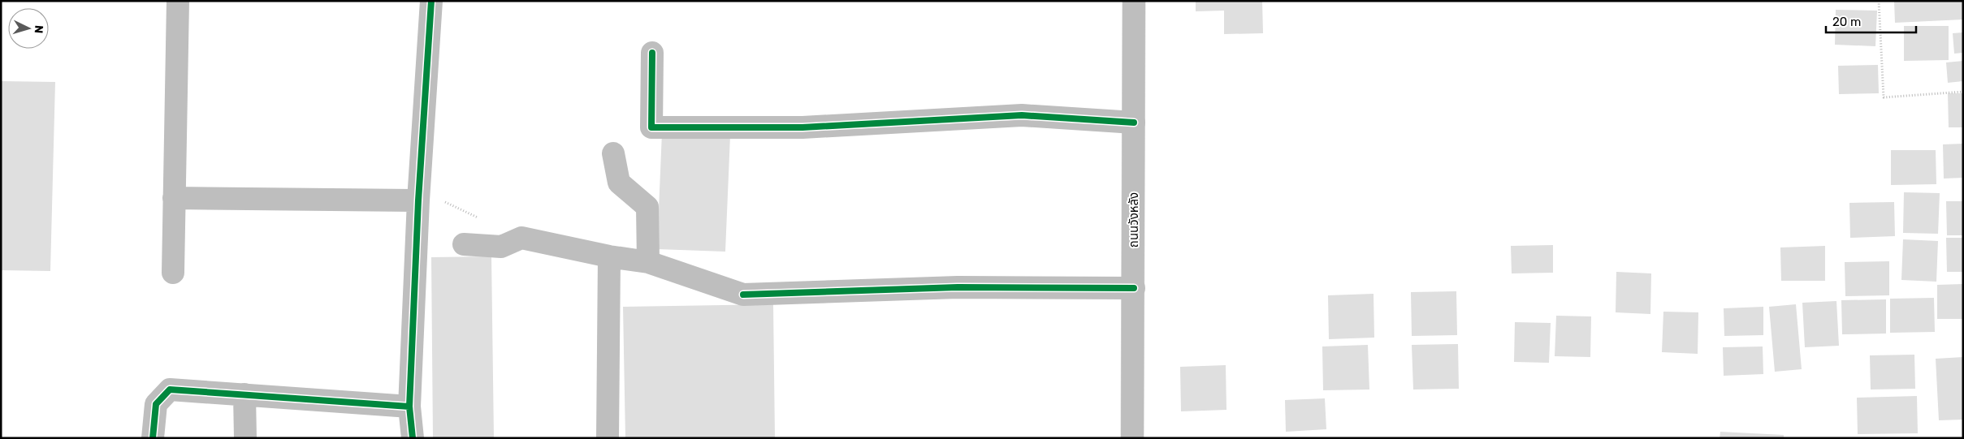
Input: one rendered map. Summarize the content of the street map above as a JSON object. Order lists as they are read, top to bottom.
{
  "streets": {
    "street": ["ถนนวังหลัง"]
  },
  "scale_bar": "20 m",
  "north": "right"
}
